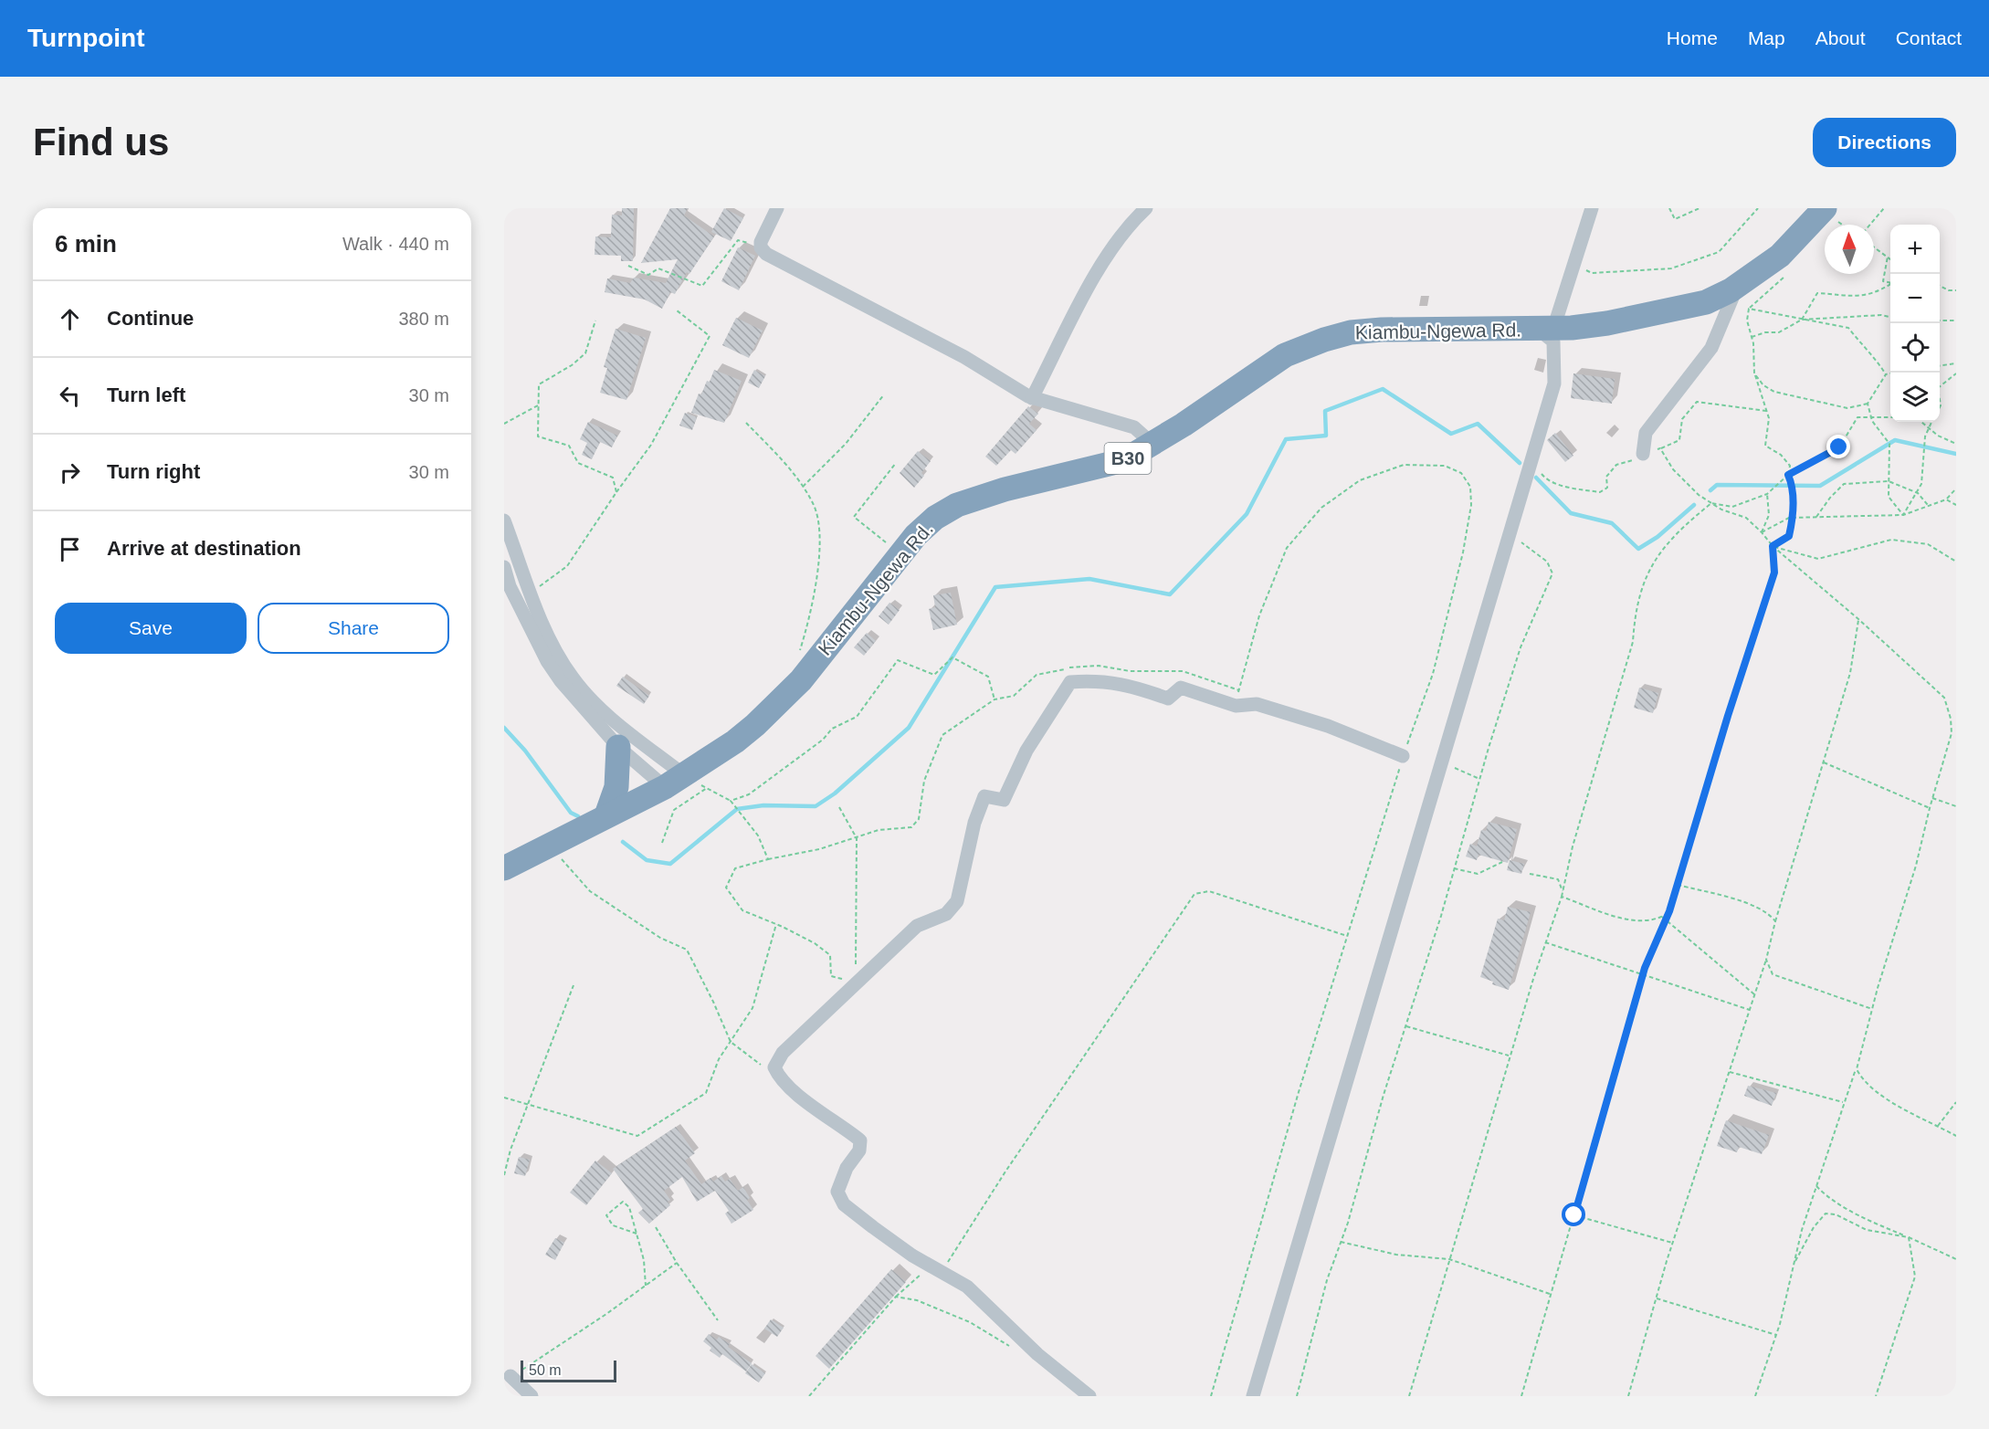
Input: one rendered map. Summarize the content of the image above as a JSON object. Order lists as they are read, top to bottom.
{
  "streets": {
    "highway": ["Kiambu-Ngewa Rd.", "B30"]
  },
  "scale_bar": "50 m",
  "north": "top",
  "page": {
    "header": "Turnpoint",
    "nav": [
      "Home",
      "Map",
      "About",
      "Contact"
    ],
    "buttons": [
      "Directions",
      ["Save", "Share"]
    ],
    "title": "Find us",
    "heading": ["6 min", "Walk · 440 m"],
    "map_buttons": ["+", "−"],
    "list": [
      ["Continue", "380 m"],
      ["Turn left", "30 m"],
      ["Turn right", "30 m"],
      "Arrive at destination"
    ],
    "scale": "50 m"
  }
}
